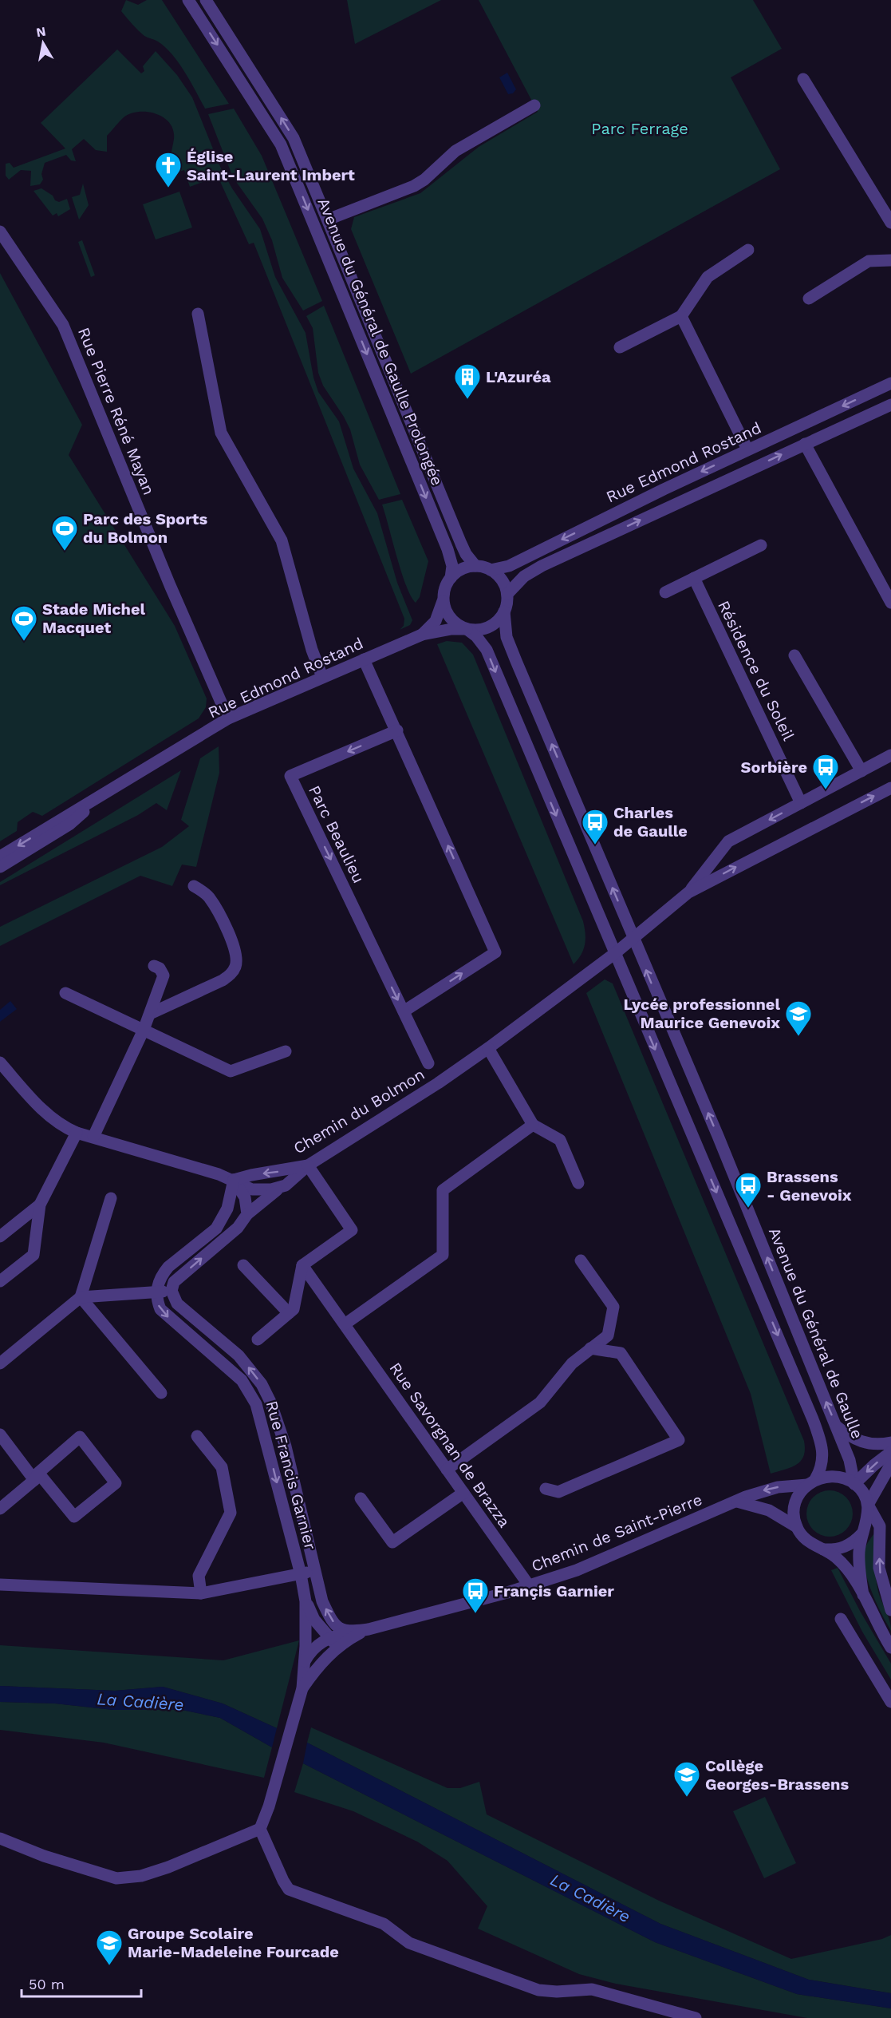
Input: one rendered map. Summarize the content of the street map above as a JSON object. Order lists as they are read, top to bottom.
{
  "streets": {
    "street": [
      "Avenue du Général de Gaulle Prolongée",
      "Rue Pierre Réné Mayan",
      "Rue Edmond Rostand",
      "Résidence du Soleil",
      "Parc Beaulieu",
      "Chemin du Bolmon",
      "Avenue du Général de Gaulle",
      "Rue Savorgnan de Brazza",
      "Rue Francis Garnier",
      "Chemin de Saint-Pierre"
    ]
  },
  "crossings": [
    ["Avenue du Général de Gaulle Prolongée", "Rue Edmond Rostand"],
    ["Avenue du Général de Gaulle Prolongée", "Avenue du Général de Gaulle"],
    ["Rue Pierre Réné Mayan", "Rue Edmond Rostand"],
    ["Rue Edmond Rostand", "Avenue du Général de Gaulle"],
    ["Chemin du Bolmon", "Avenue du Général de Gaulle"],
    ["Avenue du Général de Gaulle", "Chemin de Saint-Pierre"],
    ["Rue Savorgnan de Brazza", "Chemin de Saint-Pierre"]
  ],
  "water": ["La Cadière"],
  "parks": ["Parc Ferrage"],
  "places": {
    "church": ["Église Saint-Laurent Imbert"],
    "building": ["L'Azuréa"],
    "sports": ["Parc des Sports du Bolmon", "Stade Michel Macquet"],
    "bus stop": [
      "Sorbière",
      "Charles de Gaulle",
      "Brassens - Genevoix",
      "Françis Garnier"
    ],
    "school or university": ["Lycée professionnel Maurice Genevoix", "Collège Georges-Brassens", "Groupe Scolaire Marie-Madeleine Fourcade"]
  },
  "scale_bar": "50 m",
  "north": "top"
}
